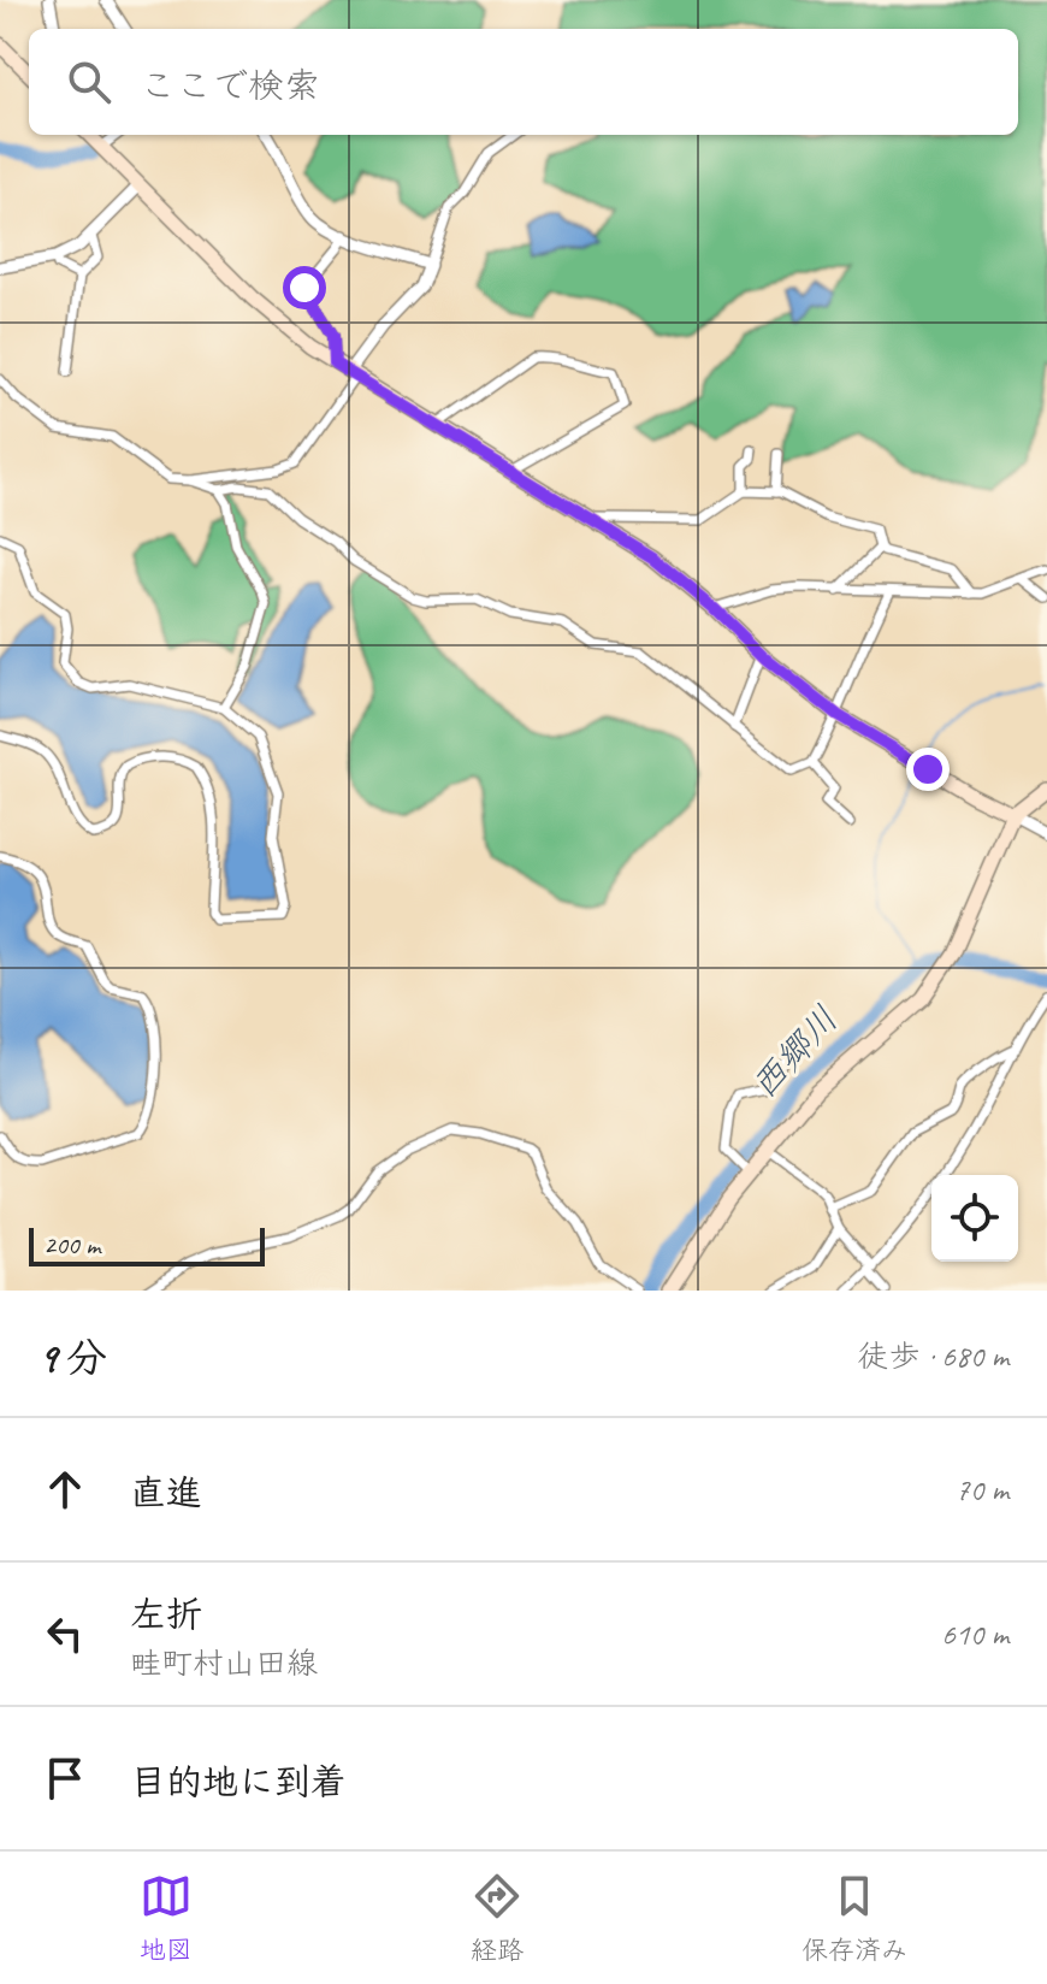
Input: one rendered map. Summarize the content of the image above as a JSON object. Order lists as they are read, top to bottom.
{
  "water": ["西郷川"],
  "scale_bar": "200 m",
  "page": {
    "search": "ここで検索",
    "scale": "200 m",
    "heading": ["9 分", "徒歩 · 680 m"],
    "list": [
      ["直進", "70 m"],
      ["左折", "畦町村山田線", "610 m"],
      "目的地に到着"
    ],
    "nav": ["地図", "経路", "保存済み"]
  }
}
